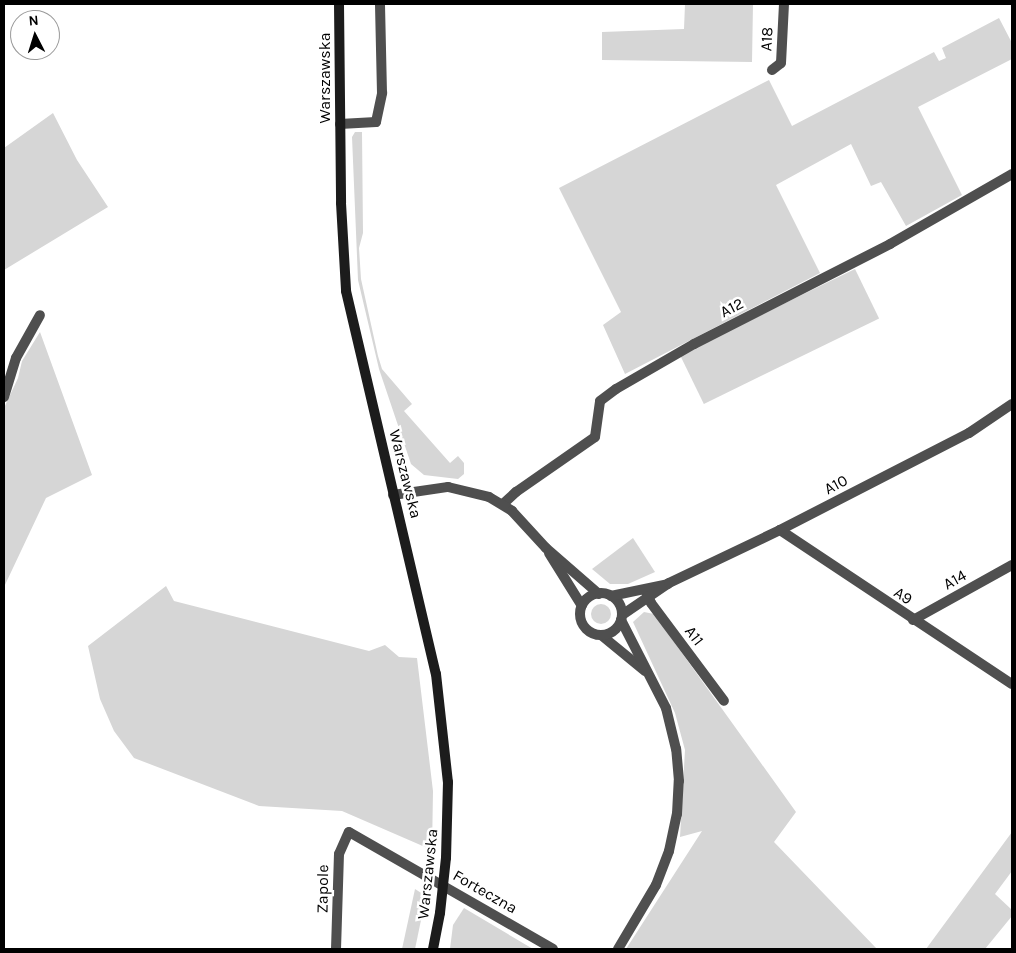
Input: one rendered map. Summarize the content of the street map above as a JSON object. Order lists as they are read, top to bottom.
{
  "streets": {
    "main road": ["Warszawska"],
    "street": [
      "A18",
      "A12",
      "A10",
      "A14",
      "A9",
      "A11",
      "Zapole",
      "Forteczna"
    ]
  },
  "crossings": [
    ["A10", "A9"],
    ["A10", "A11"],
    ["A14", "A9"],
    ["Zapole", "Forteczna"]
  ],
  "north": "top"
}
